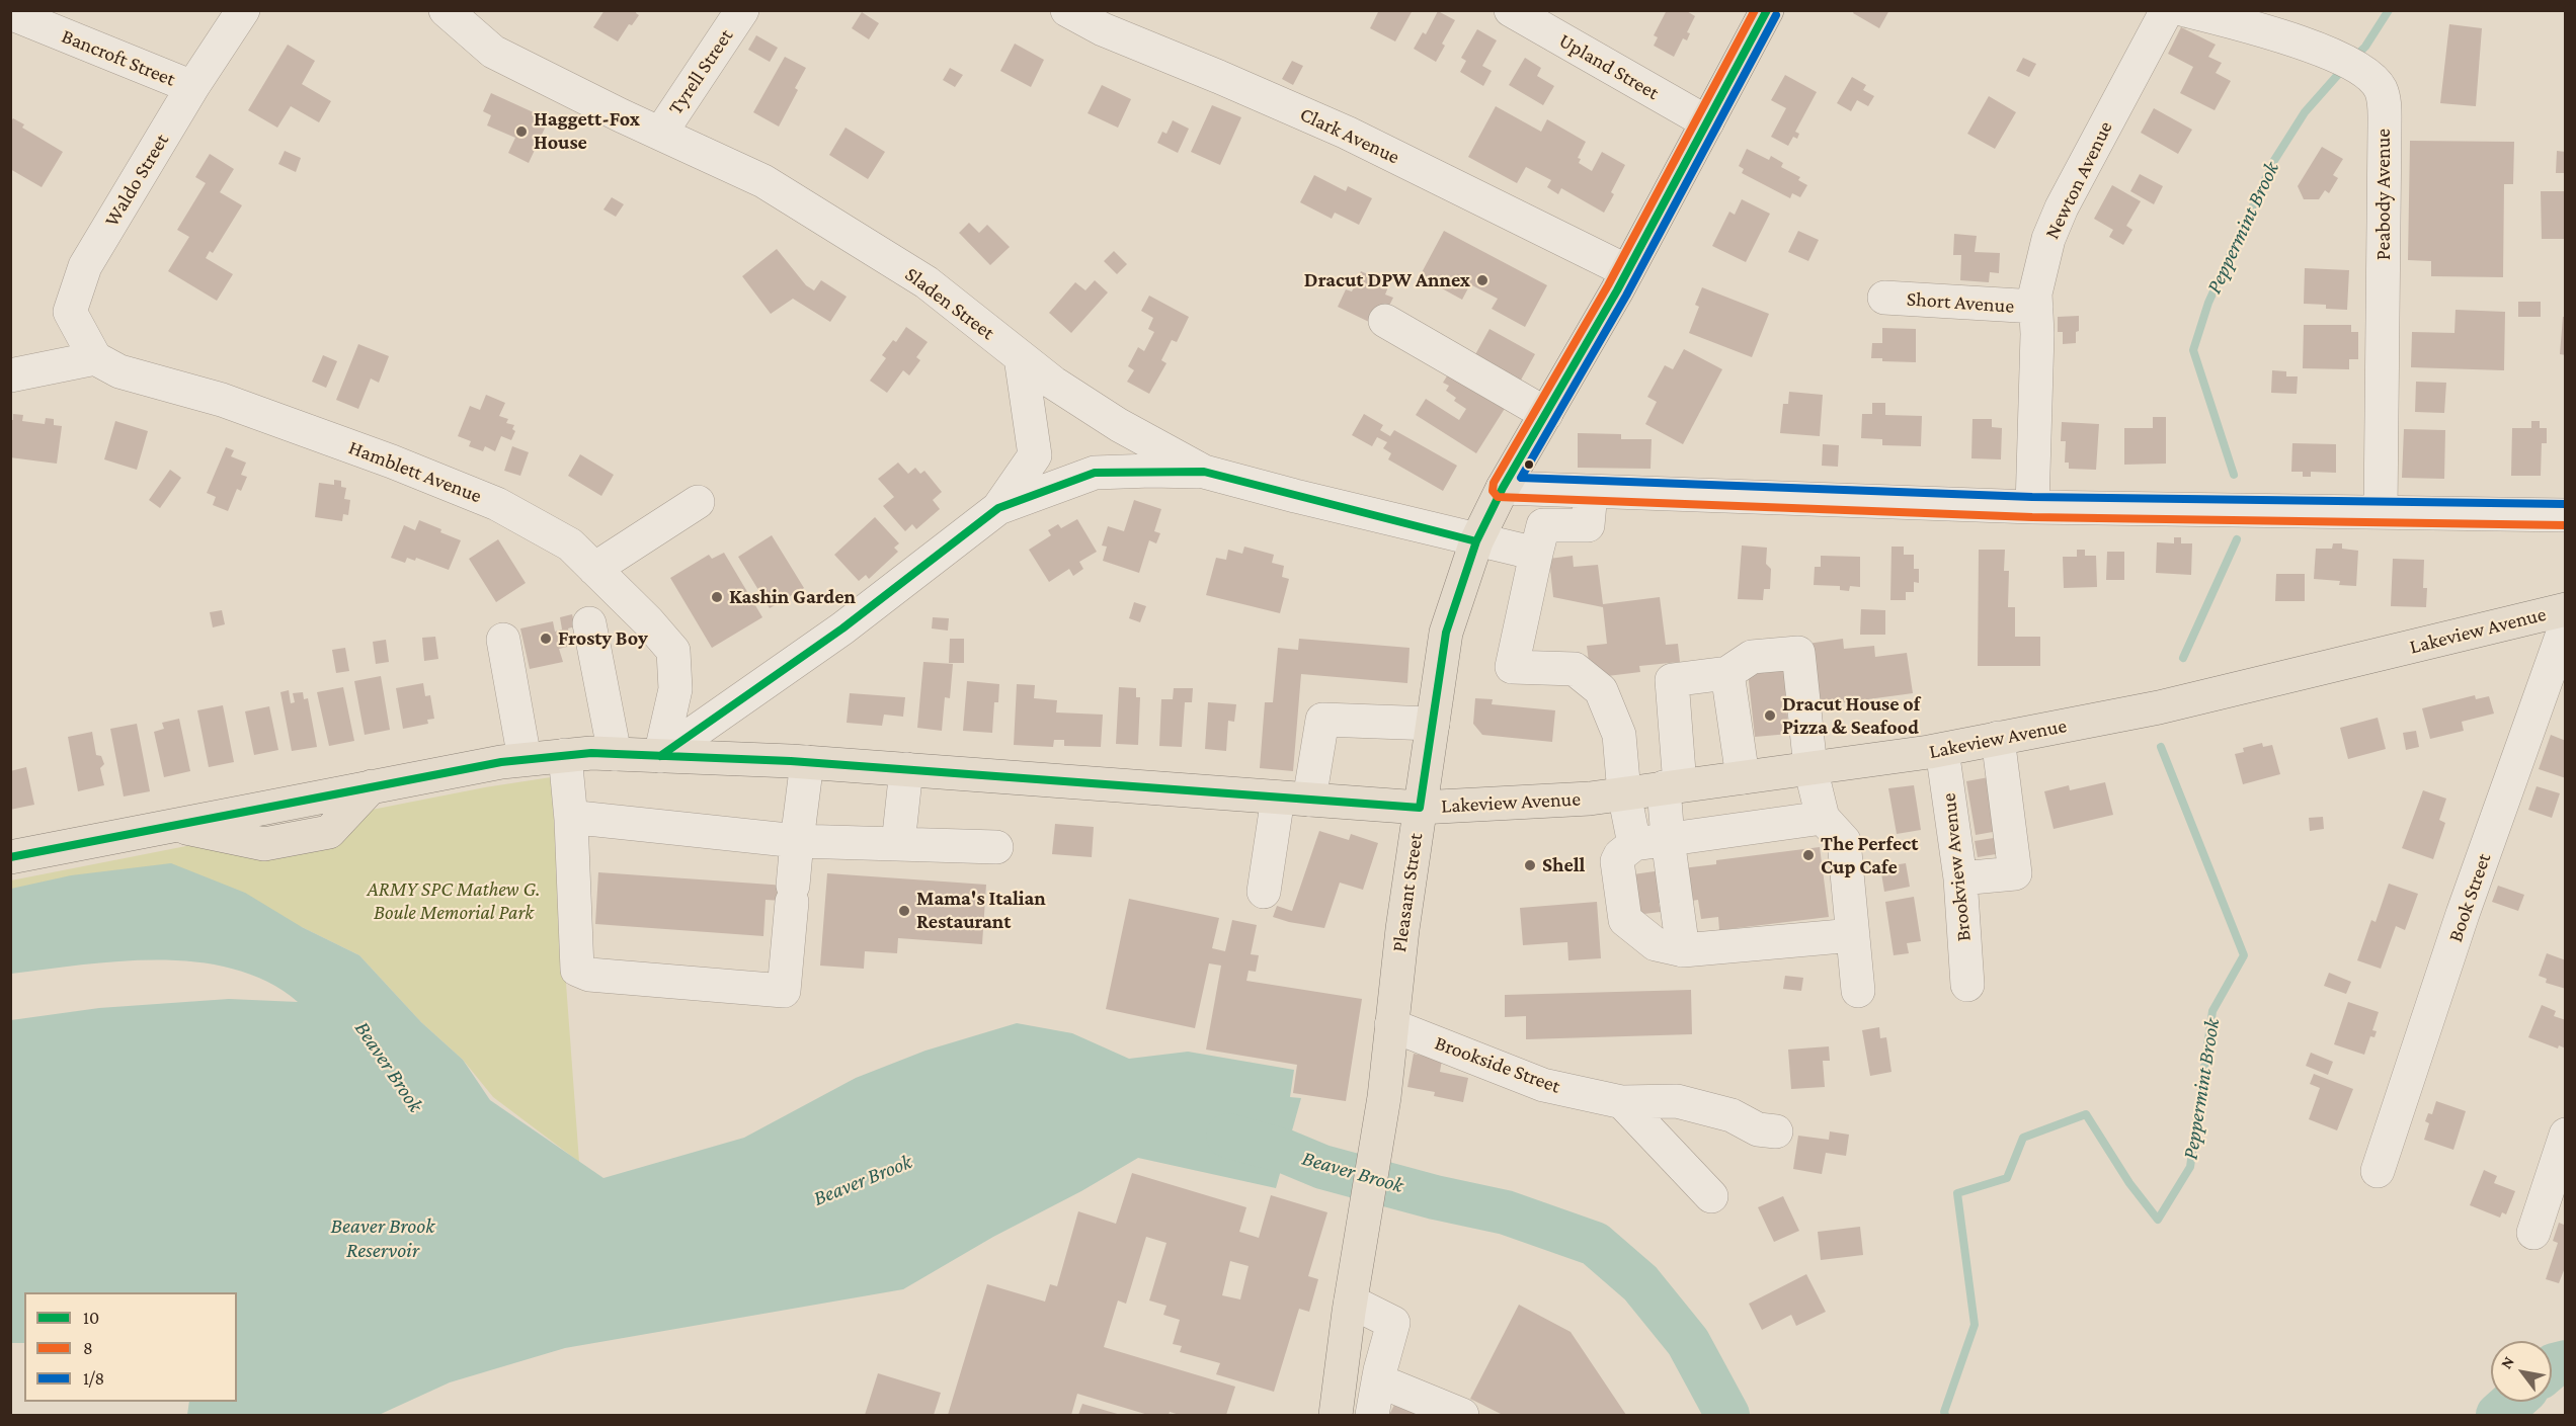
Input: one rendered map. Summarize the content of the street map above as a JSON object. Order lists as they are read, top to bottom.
{
  "streets": {
    "main road": ["Lakeview Avenue", "Pleasant Street"],
    "street": [
      "Bancroft Street",
      "Upland Street",
      "Tyrell Street",
      "Clark Avenue",
      "Waldo Street",
      "Newton Avenue",
      "Peabody Avenue",
      "Short Avenue",
      "Sladen Street",
      "Hamblett Avenue",
      "Brookview Avenue",
      "Book Street",
      "Brookside Street"
    ]
  },
  "crossings": [
    ["Bancroft Street", "Waldo Street"],
    ["Upland Street", "Pleasant Street"],
    ["Tyrell Street", "Sladen Street"],
    ["Clark Avenue", "Pleasant Street"],
    ["Waldo Street", "Hamblett Avenue"],
    ["Newton Avenue", "Short Avenue"],
    ["Sladen Street", "Pleasant Street"],
    ["Hamblett Avenue", "Lakeview Avenue"],
    ["Lakeview Avenue", "Brookview Avenue"],
    ["Lakeview Avenue", "Pleasant Street"],
    ["Pleasant Street", "Brookside Street"]
  ],
  "water": ["Peppermint Brook", "Beaver Brook", "Beaver Brook Reservoir"],
  "parks": ["ARMY SPC Mathew G. Boule Memorial Park"],
  "places": [
    "Haggett-Fox House",
    "Dracut DPW Annex",
    "Kashin Garden",
    "Frosty Boy",
    "Dracut House of Pizza & Seafood",
    "The Perfect Cup Cafe",
    "Shell",
    "Mama's Italian Restaurant"
  ],
  "lines": ["transit line 10", "transit line 8", "transit line 1/8"],
  "legend": ["10", "8", "1/8"],
  "north": "top left"
}
